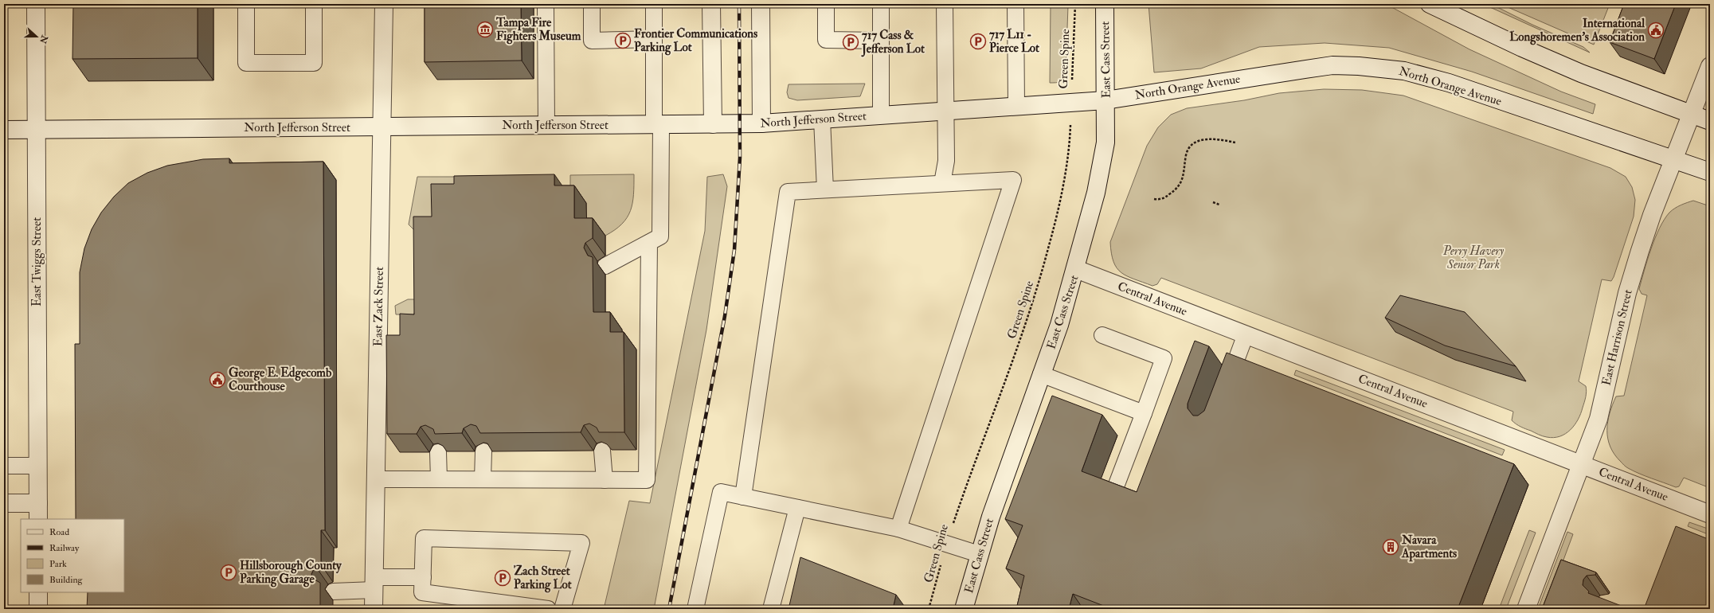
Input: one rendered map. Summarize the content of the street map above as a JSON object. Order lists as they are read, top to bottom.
{
  "streets": {
    "street": [
      "East Cass Street",
      "North Orange Avenue",
      "North Jefferson Street",
      "East Twiggs Street",
      "Central Avenue",
      "East Zack Street",
      "East Harrison Street"
    ],
    "path": ["Green Spine"]
  },
  "crossings": [
    ["Green Spine", "North Jefferson Street"],
    ["East Cass Street", "North Orange Avenue"],
    ["East Cass Street", "North Jefferson Street"],
    ["East Cass Street", "Central Avenue"],
    ["North Orange Avenue", "North Jefferson Street"],
    ["North Orange Avenue", "East Harrison Street"],
    ["North Jefferson Street", "East Twiggs Street"],
    ["North Jefferson Street", "East Zack Street"],
    ["Central Avenue", "East Harrison Street"]
  ],
  "parks": ["Perry Havery Senior Park"],
  "places": {
    "museum": ["Tampa Fire Fighters Museum"],
    "public building": ["International Longshoremen's Association", "George E. Edgecomb Courthouse"],
    "parking": [
      "Frontier Communications Parking Lot",
      "717 L11 - Pierce Lot",
      "717 Cass & Jefferson Lot",
      "Hillsborough County Parking Garage",
      "Zach Street Parking Lot"
    ],
    "building": ["Navara Apartments"]
  },
  "legend": [
    "Road",
    "Railway",
    "Park",
    "Building"
  ],
  "north": "right"
}
